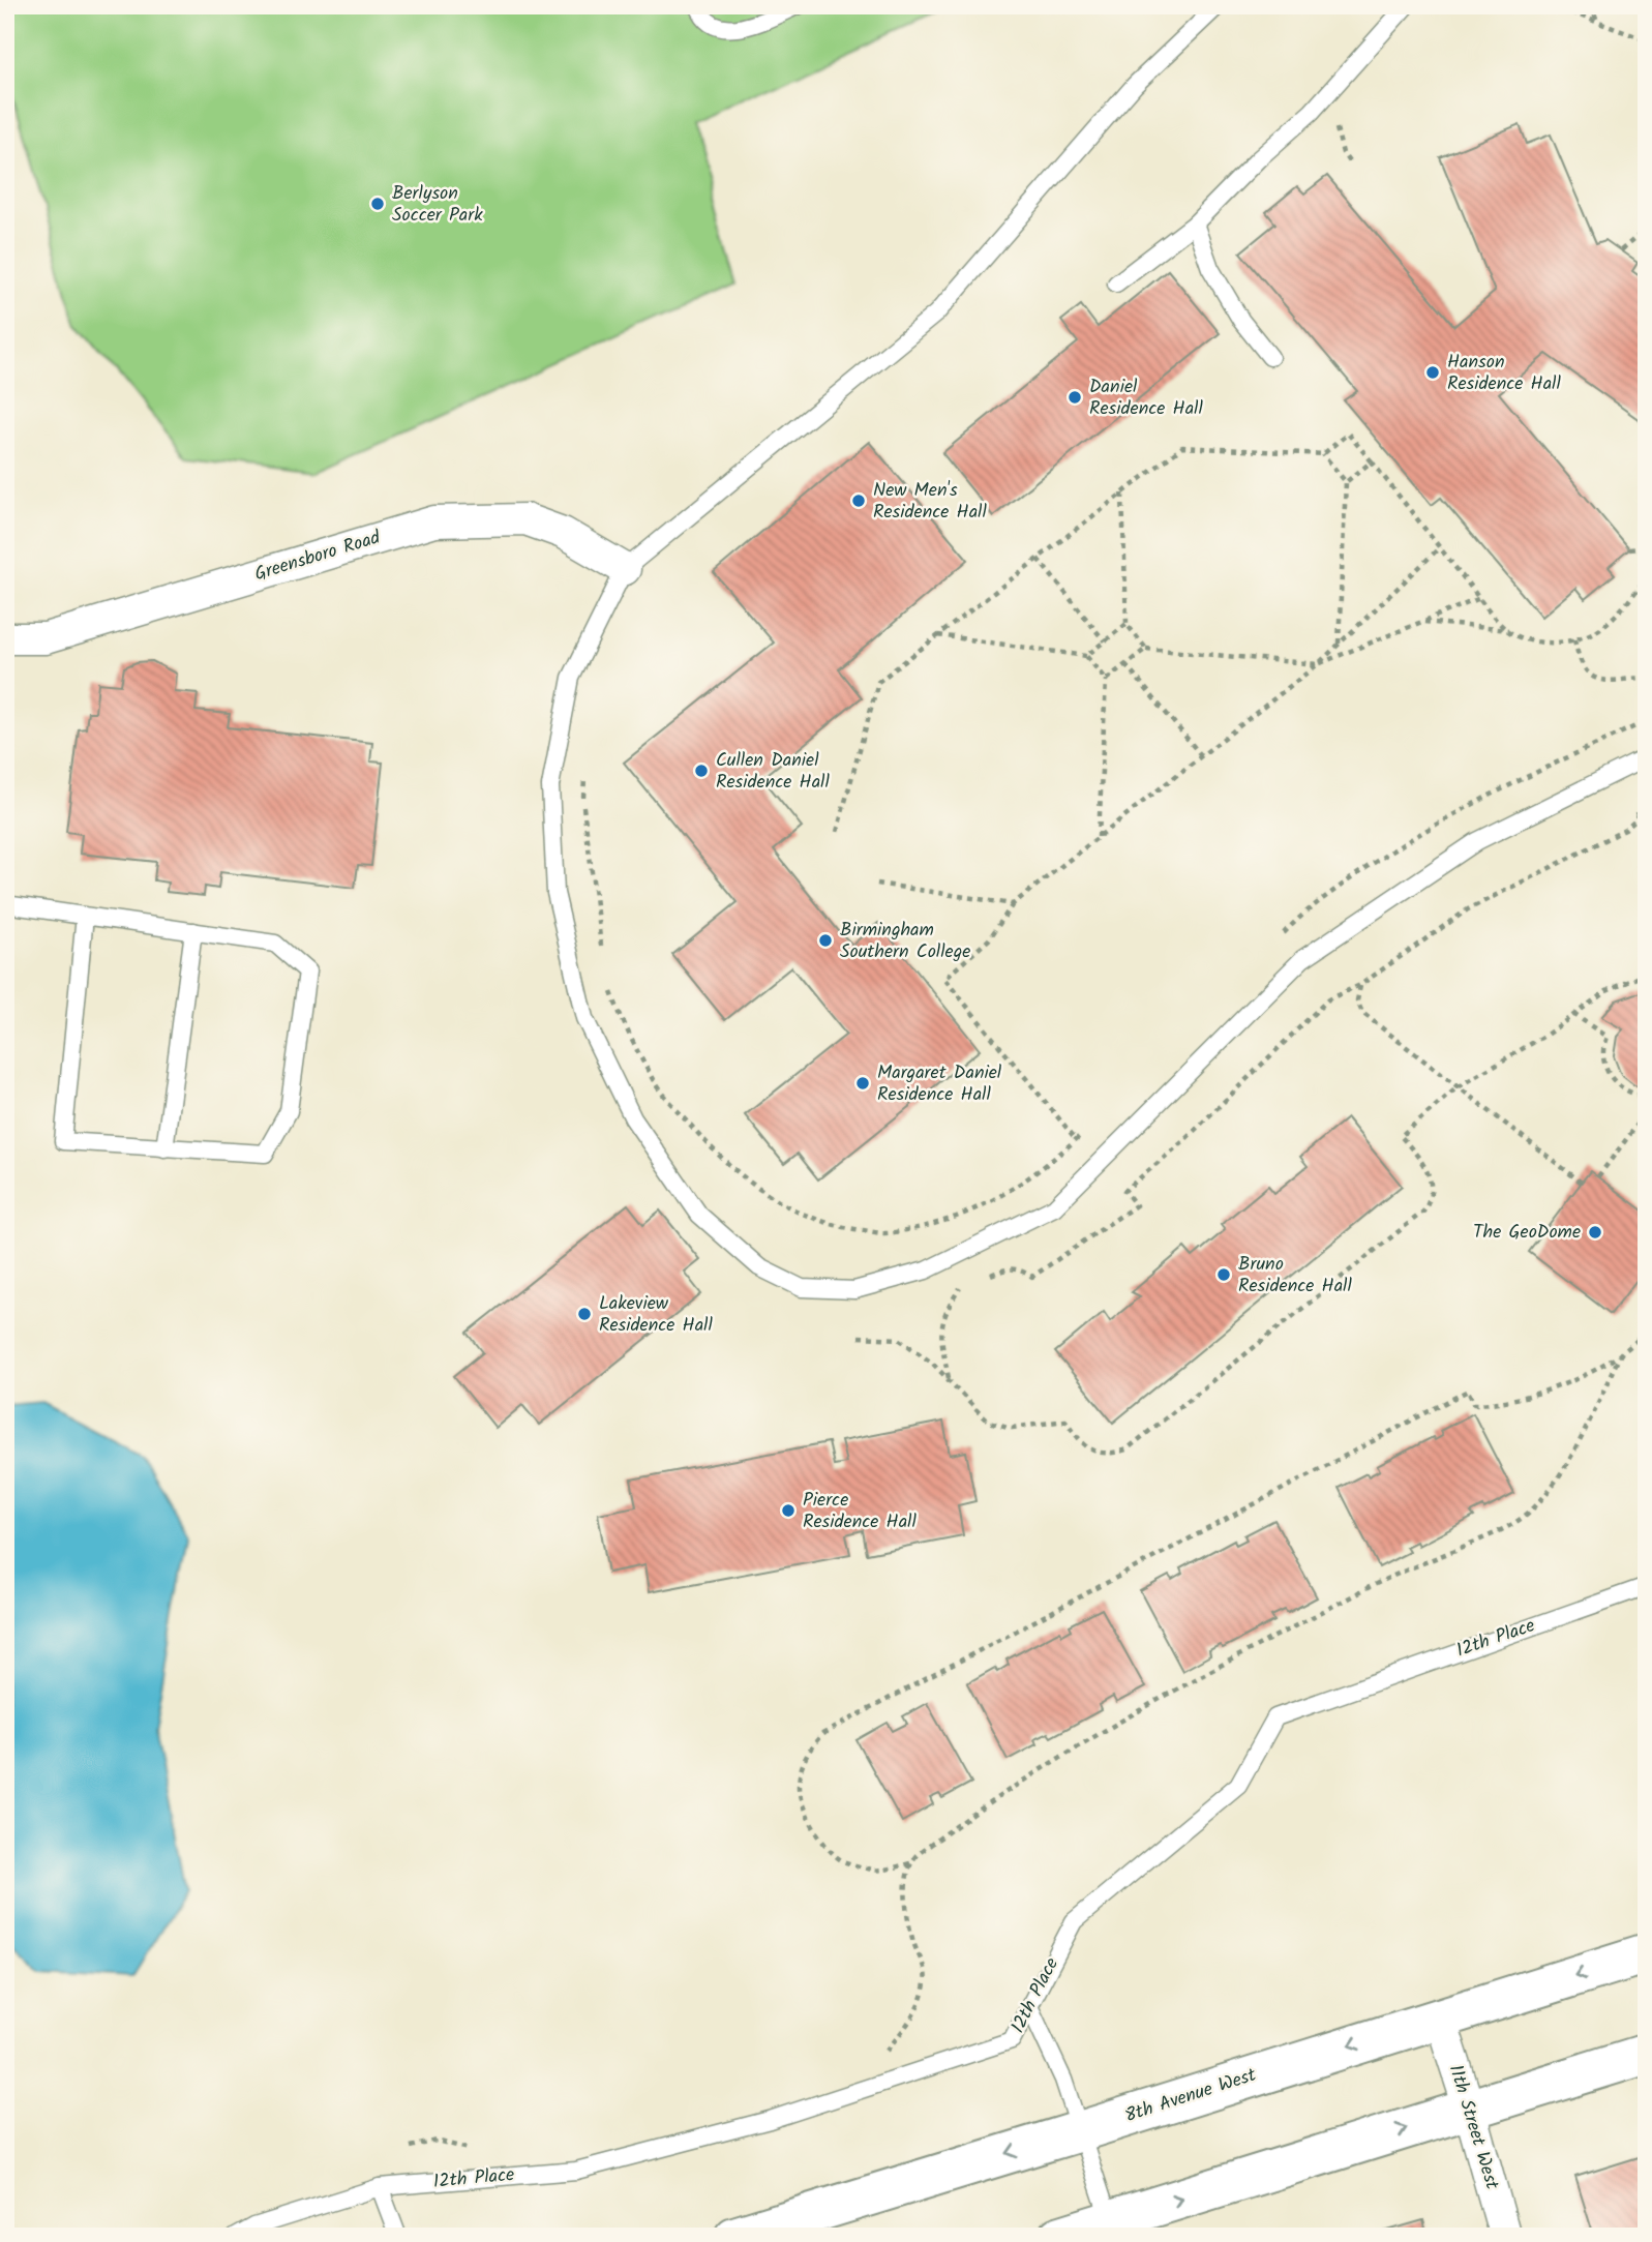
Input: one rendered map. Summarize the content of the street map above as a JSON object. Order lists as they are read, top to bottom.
{
  "streets": {
    "main road": ["8th Avenue West"],
    "street": ["Greensboro Road", "11th Street West"],
    "lane": ["12th Place"]
  },
  "crossings": [
    ["8th Avenue West", "11th Street West"]
  ],
  "places": [
    "Berlyson Soccer Park",
    "Hanson Residence Hall",
    "Daniel Residence Hall",
    "New Men's Residence Hall",
    "Cullen Daniel Residence Hall",
    "Birmingham Southern College",
    "Margaret Daniel Residence Hall",
    "The GeoDome",
    "Bruno Residence Hall",
    "Lakeview Residence Hall",
    "Pierce Residence Hall"
  ]
}
